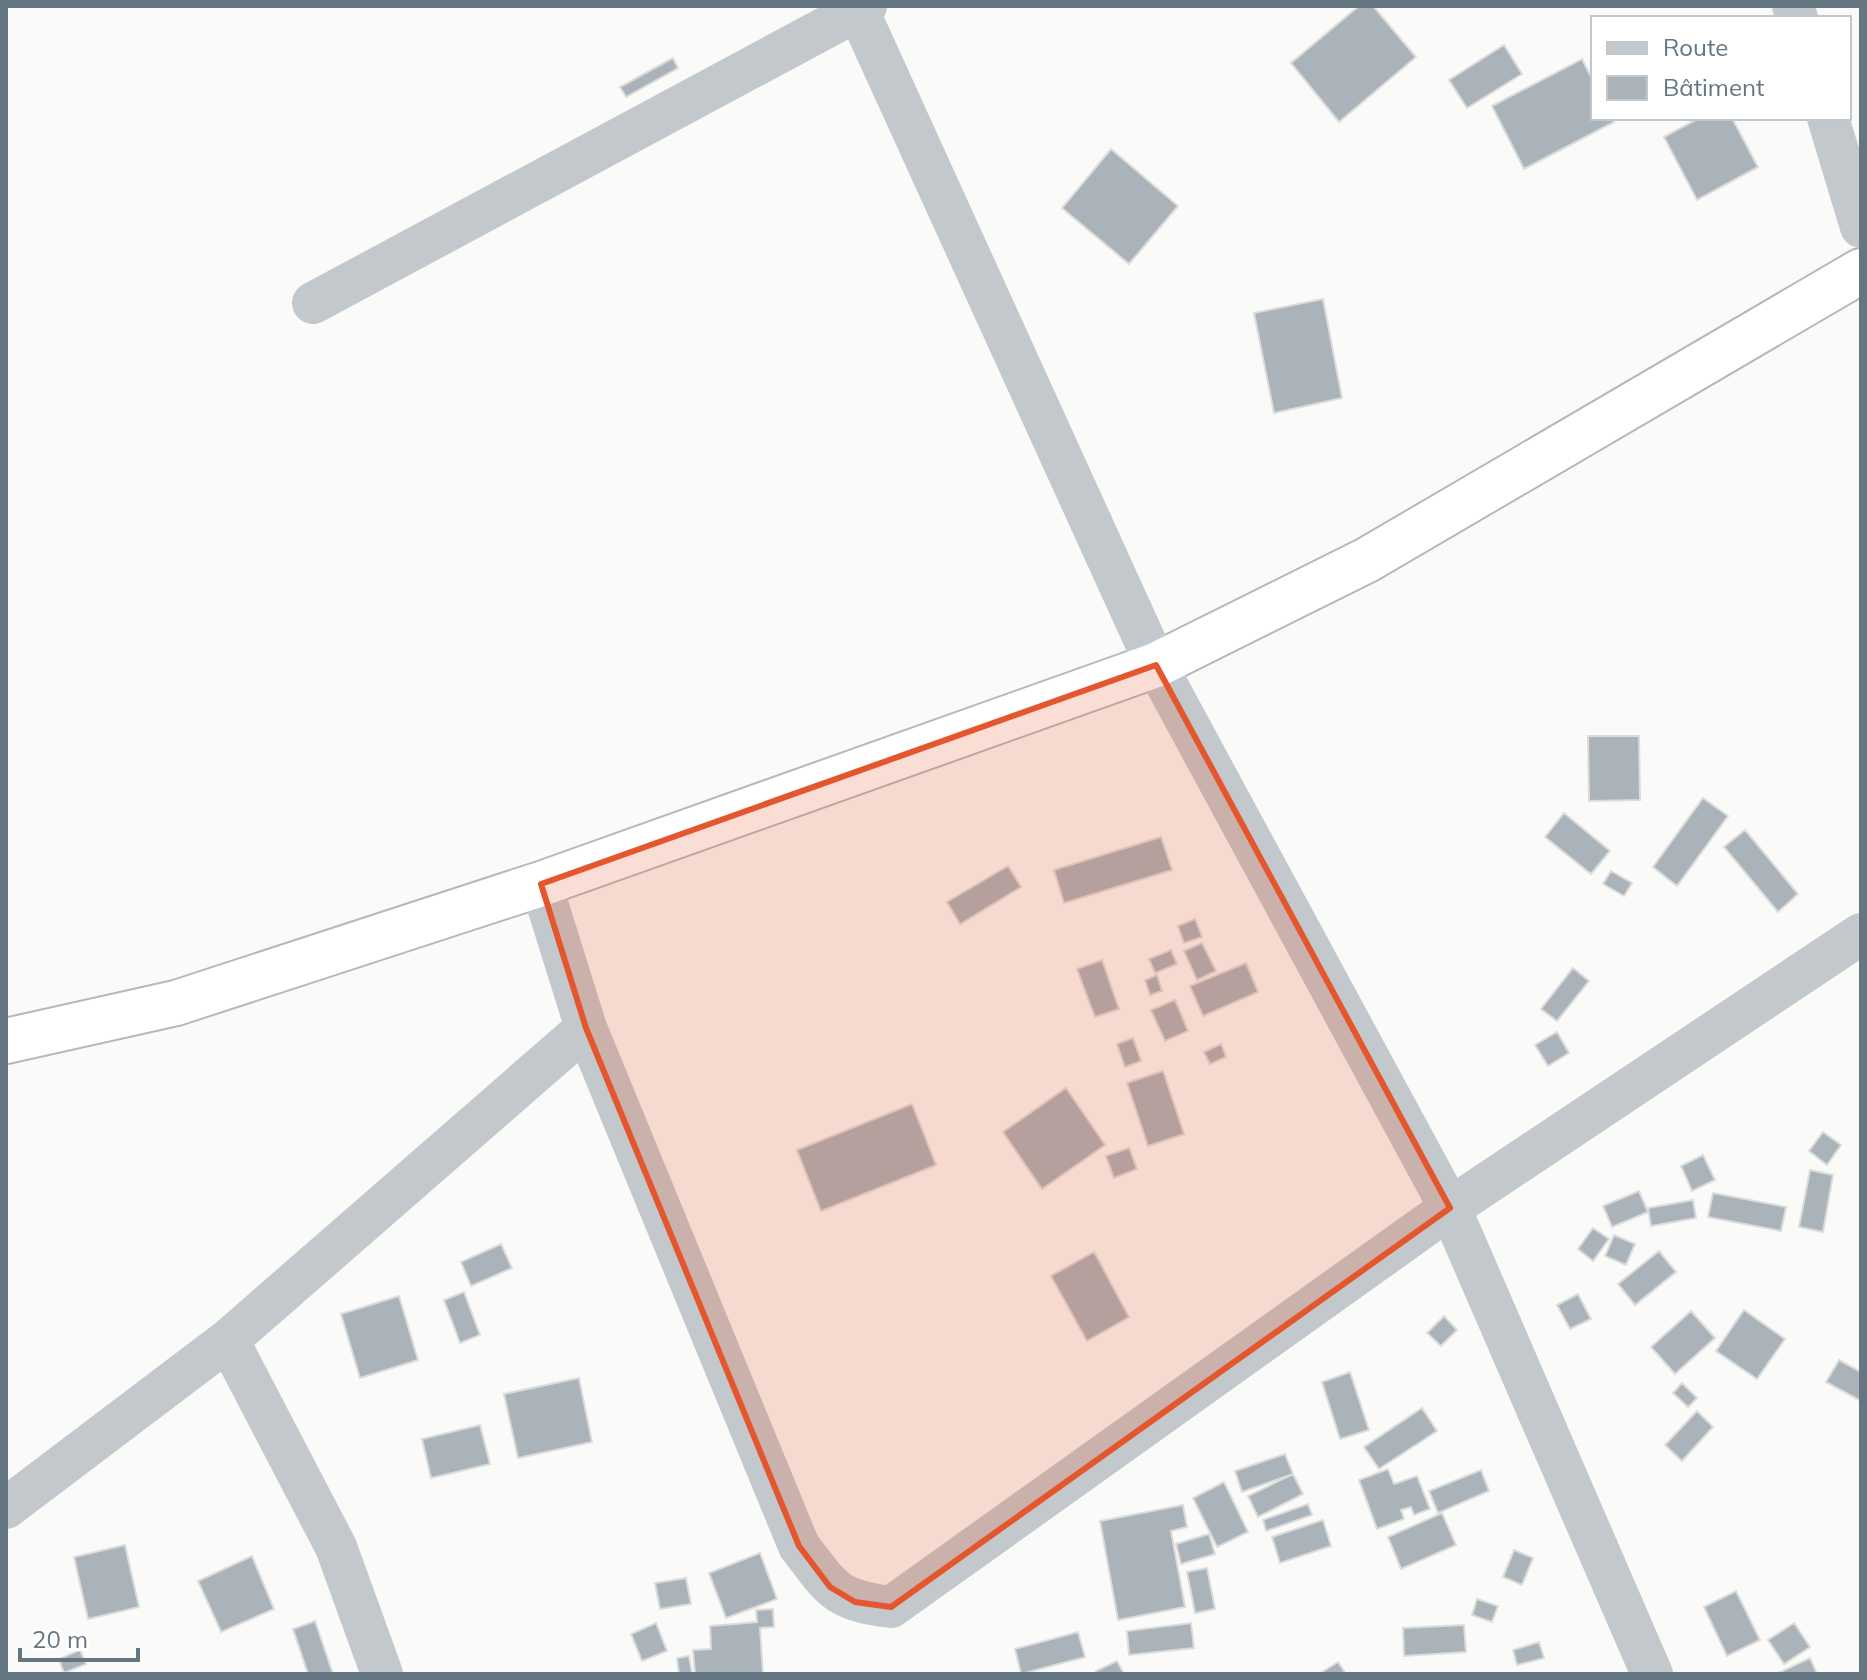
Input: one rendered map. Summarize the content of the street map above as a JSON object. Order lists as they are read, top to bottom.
{
  "legend": ["Route", "Bâtiment"],
  "scale_bar": "20 m"
}
